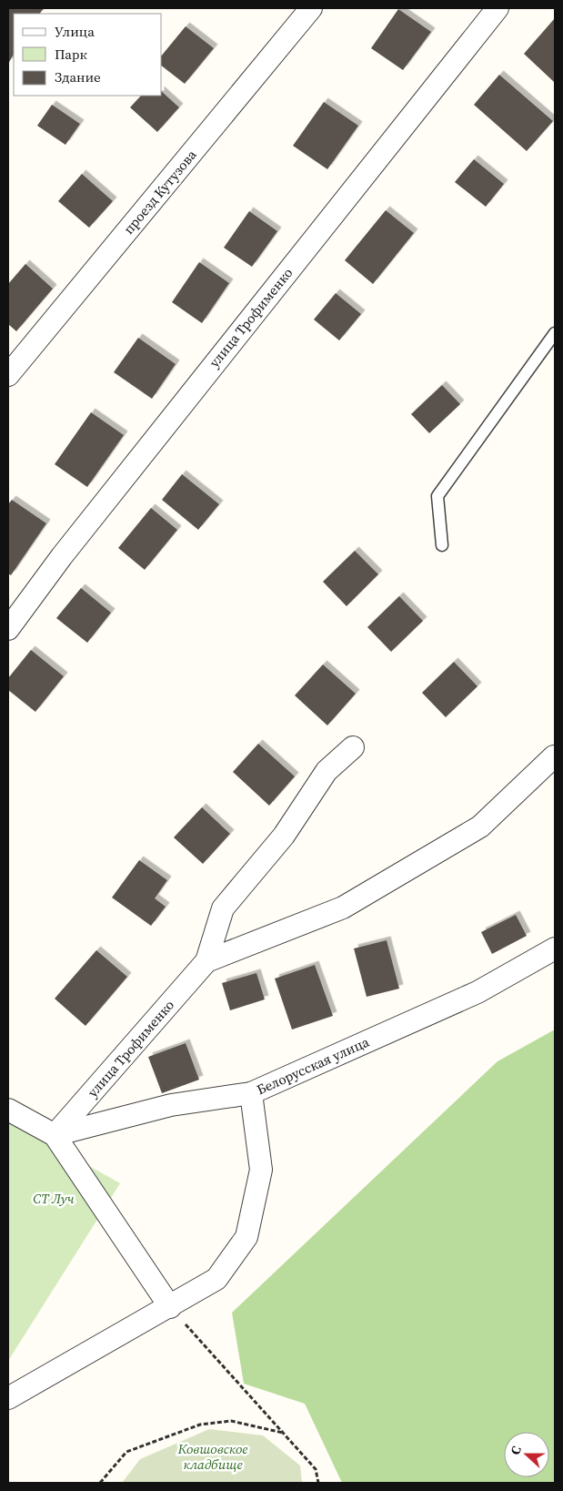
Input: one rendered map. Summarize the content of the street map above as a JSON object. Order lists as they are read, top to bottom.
{
  "streets": {
    "street": ["проезд Кутузова", "улица Трофименко", "Белорусская улица"]
  },
  "crossings": [
    ["улица Трофименко", "Белорусская улица"]
  ],
  "parks": ["СТ Луч", "Ковшовское кладбище"],
  "legend": ["Улица", "Парк", "Здание"],
  "north": "left"
}
